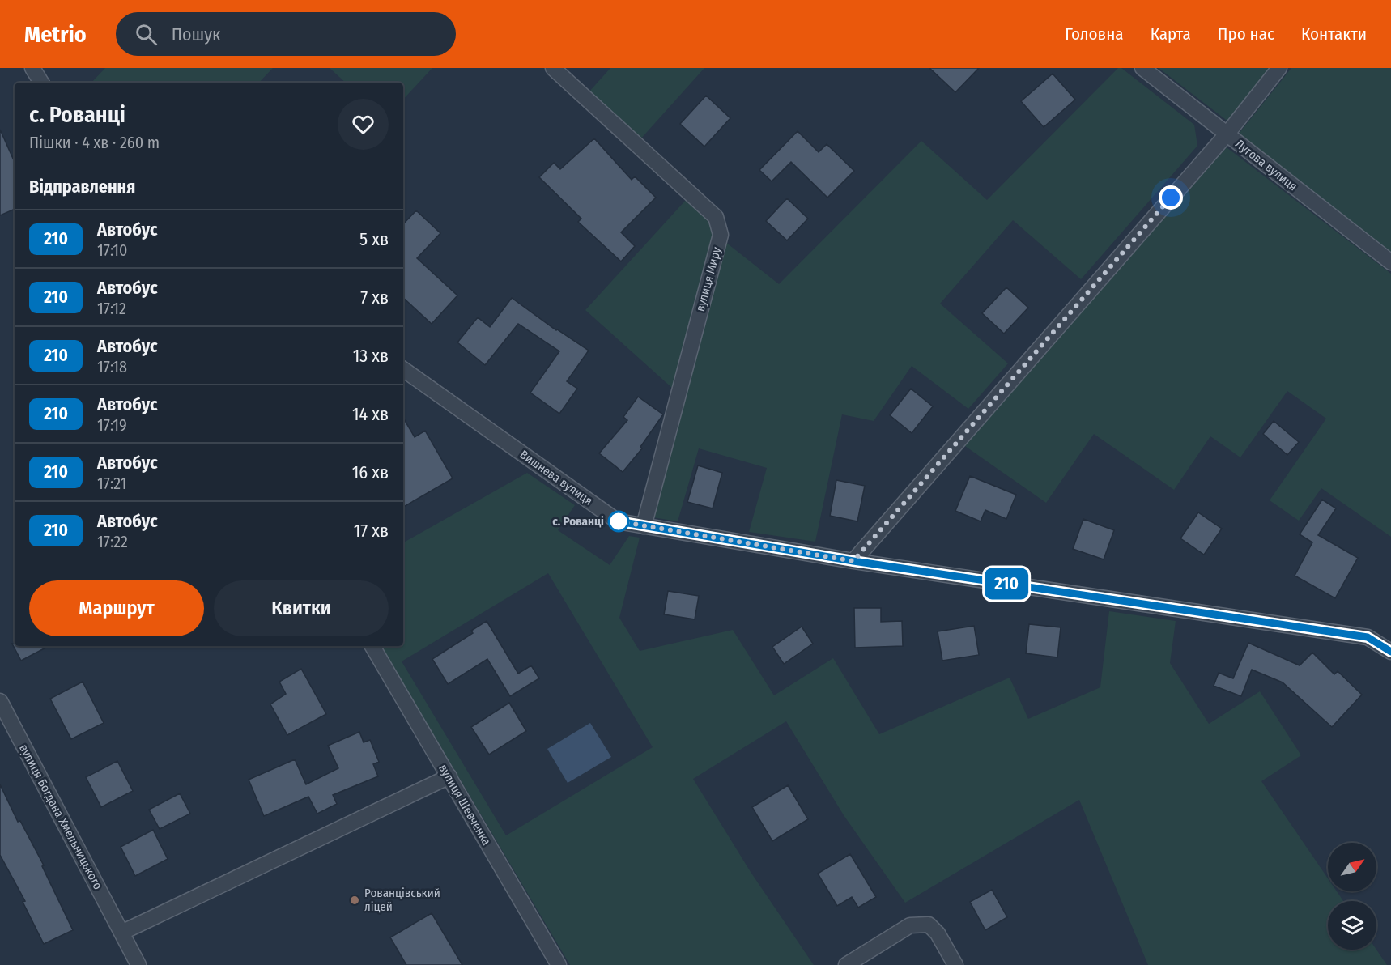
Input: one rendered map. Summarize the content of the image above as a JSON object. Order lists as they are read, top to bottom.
{
  "streets": {
    "street": [
      "Лугова вулиця",
      "вулиця Миру",
      "Вишнева вулиця",
      "вулиця Шевченка",
      "вулиця Богдана Хмельницького"
    ]
  },
  "crossings": [
    ["вулиця Миру", "Вишнева вулиця"]
  ],
  "places": ["с. Рованці", "Рованцівський ліцей"],
  "lines": ["bus line 210"],
  "north": "top right",
  "page": {
    "header": "Metrio",
    "search": "Пошук",
    "nav": [
      "Головна",
      "Карта",
      "Про нас",
      "Контакти"
    ],
    "on_map": "210",
    "heading": [
      ["с. Рованці", "Пішки · 4 хв · 260 m"],
      "Відправлення"
    ],
    "list": [
      {
        "mark": "210",
        "name": "Автобус",
        "note": "17:10",
        "value": "5 хв"
      },
      {
        "mark": "210",
        "name": "Автобус",
        "note": "17:12",
        "value": "7 хв"
      },
      {
        "mark": "210",
        "name": "Автобус",
        "note": "17:18",
        "value": "13 хв"
      },
      {
        "mark": "210",
        "name": "Автобус",
        "note": "17:19",
        "value": "14 хв"
      },
      {
        "mark": "210",
        "name": "Автобус",
        "note": "17:21",
        "value": "16 хв"
      },
      {
        "mark": "210",
        "name": "Автобус",
        "note": "17:22",
        "value": "17 хв"
      }
    ],
    "buttons": ["Маршрут", "Квитки"]
  }
}
